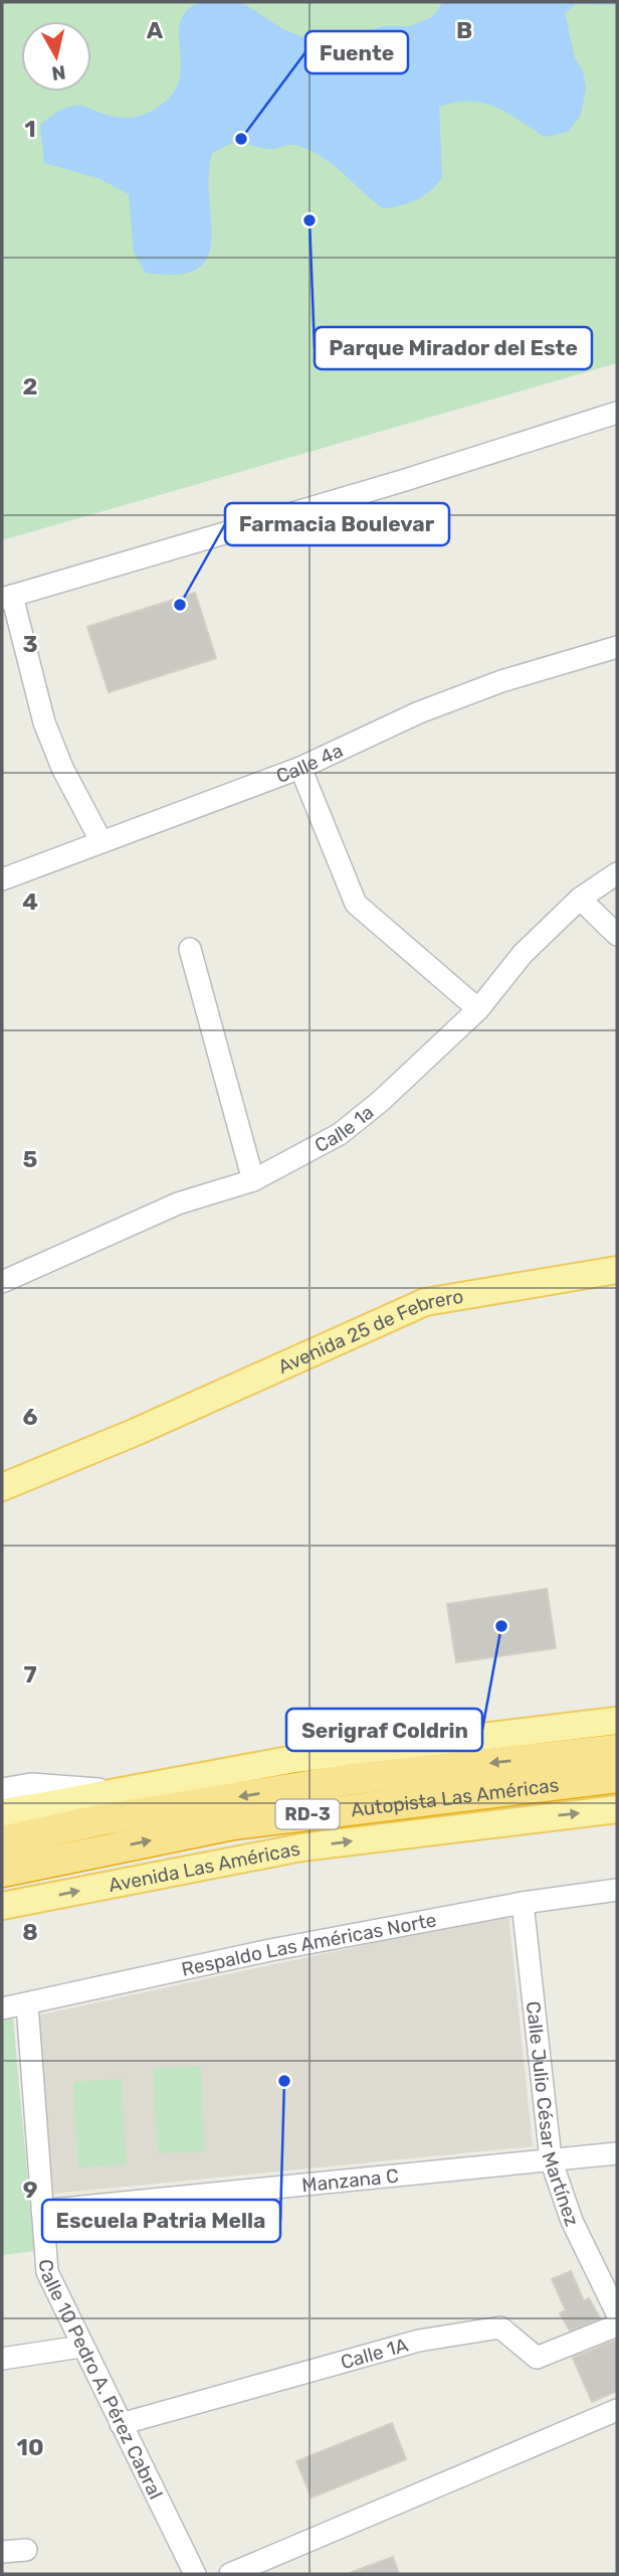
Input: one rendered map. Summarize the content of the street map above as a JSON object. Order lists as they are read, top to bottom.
{
  "streets": {
    "highway": ["Autopista Las Américas", "RD-3"],
    "main road": ["Avenida 25 de Febrero", "Avenida Las Américas"],
    "street": [
      "Calle 4a",
      "Calle 1a",
      "Respaldo Las Américas Norte",
      "Calle Julio César Martínez",
      "Manzana C",
      "Calle 1A",
      "Calle 10 Pedro A. Pérez Cabral"
    ]
  },
  "crossings": [
    ["Respaldo Las Américas Norte", "Calle Julio César Martínez"],
    ["Respaldo Las Américas Norte", "Calle 10 Pedro A. Pérez Cabral"],
    ["Calle Julio César Martínez", "Manzana C"],
    ["Manzana C", "Calle 10 Pedro A. Pérez Cabral"],
    ["Calle 1A", "Calle 10 Pedro A. Pérez Cabral"]
  ],
  "places": [
    "Fuente",
    "Parque Mirador del Este",
    "Farmacia Boulevar",
    "Serigraf Coldrin",
    "Escuela Patria Mella"
  ],
  "north": "bottom",
  "grid": {
    "columns": ["A", "B"],
    "rows": [
      "1",
      "2",
      "3",
      "4",
      "5",
      "6",
      "7",
      "8",
      "9",
      "10"
    ]
  }
}
